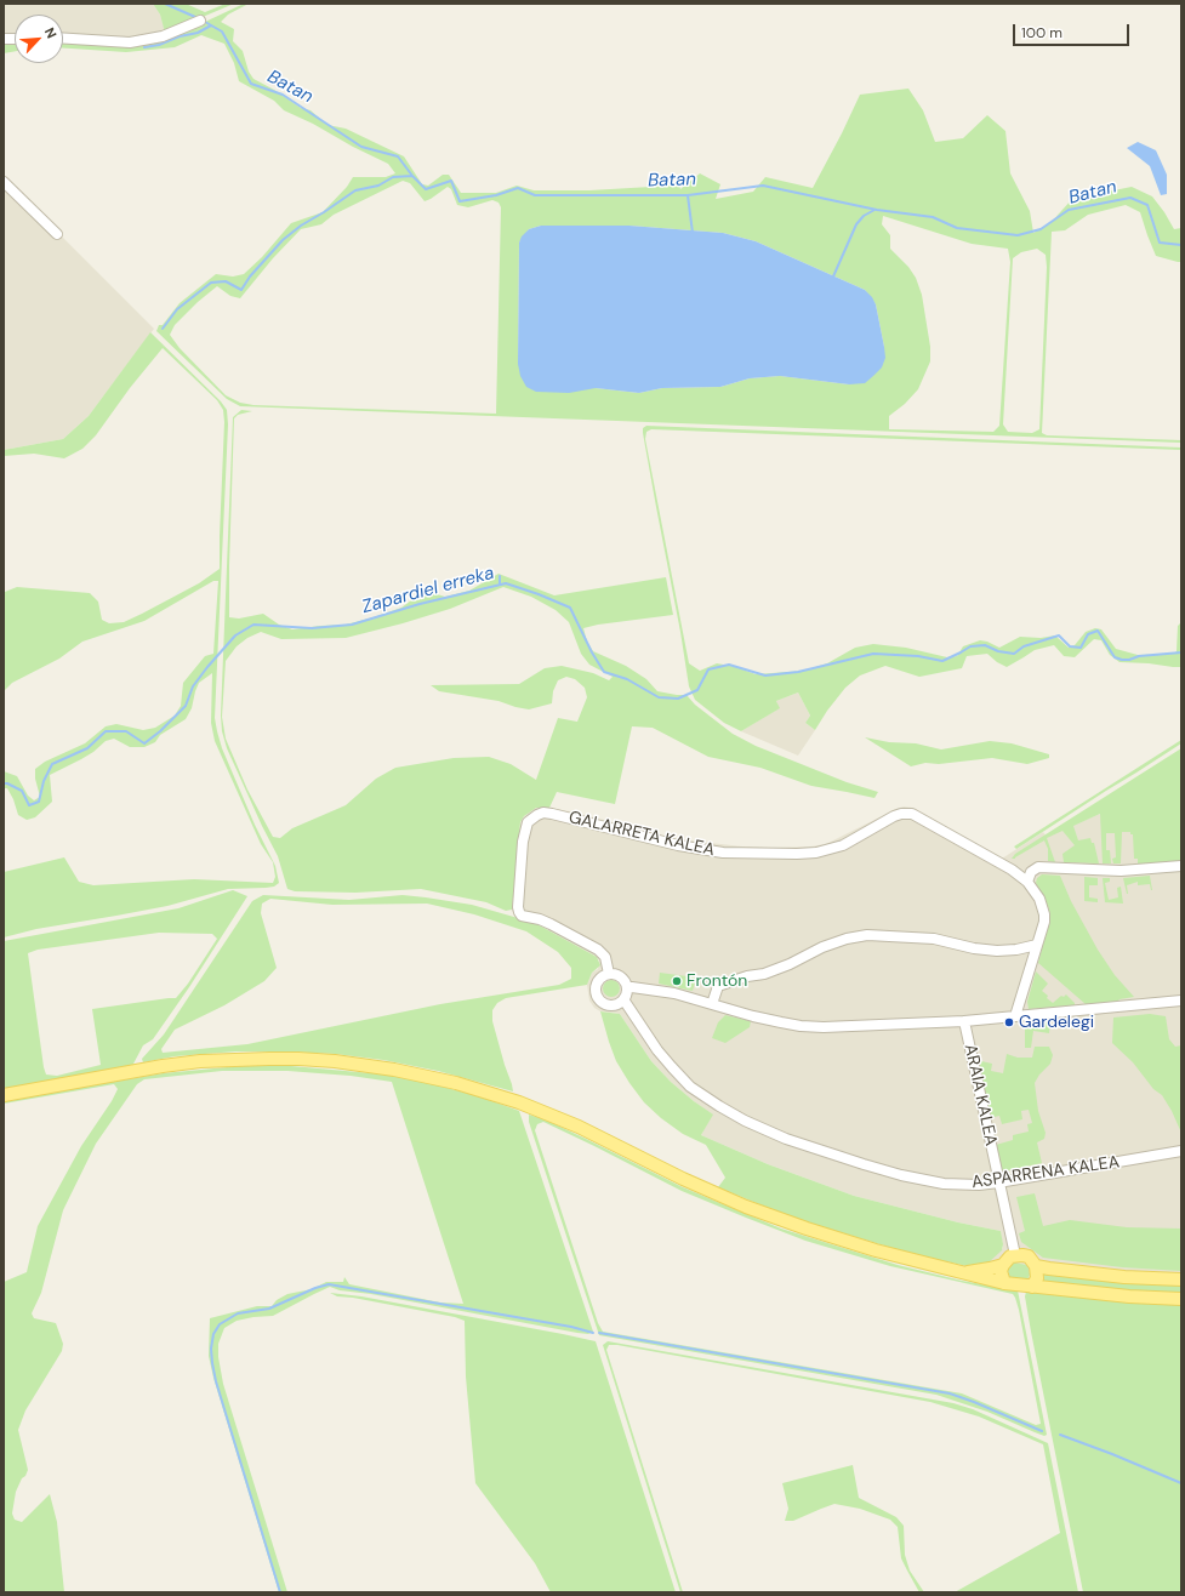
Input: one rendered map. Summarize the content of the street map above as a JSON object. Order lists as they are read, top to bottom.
{
  "streets": {
    "street": ["GALARRETA KALEA", "ARAIA KALEA", "ASPARRENA KALEA"]
  },
  "crossings": [
    ["GALARRETA KALEA", "ASPARRENA KALEA"],
    ["ARAIA KALEA", "ASPARRENA KALEA"]
  ],
  "water": ["Batan", "Zapardiel erreka"],
  "places": ["Frontón", "Gardelegi"],
  "scale_bar": "100 m",
  "north": "top right"
}
